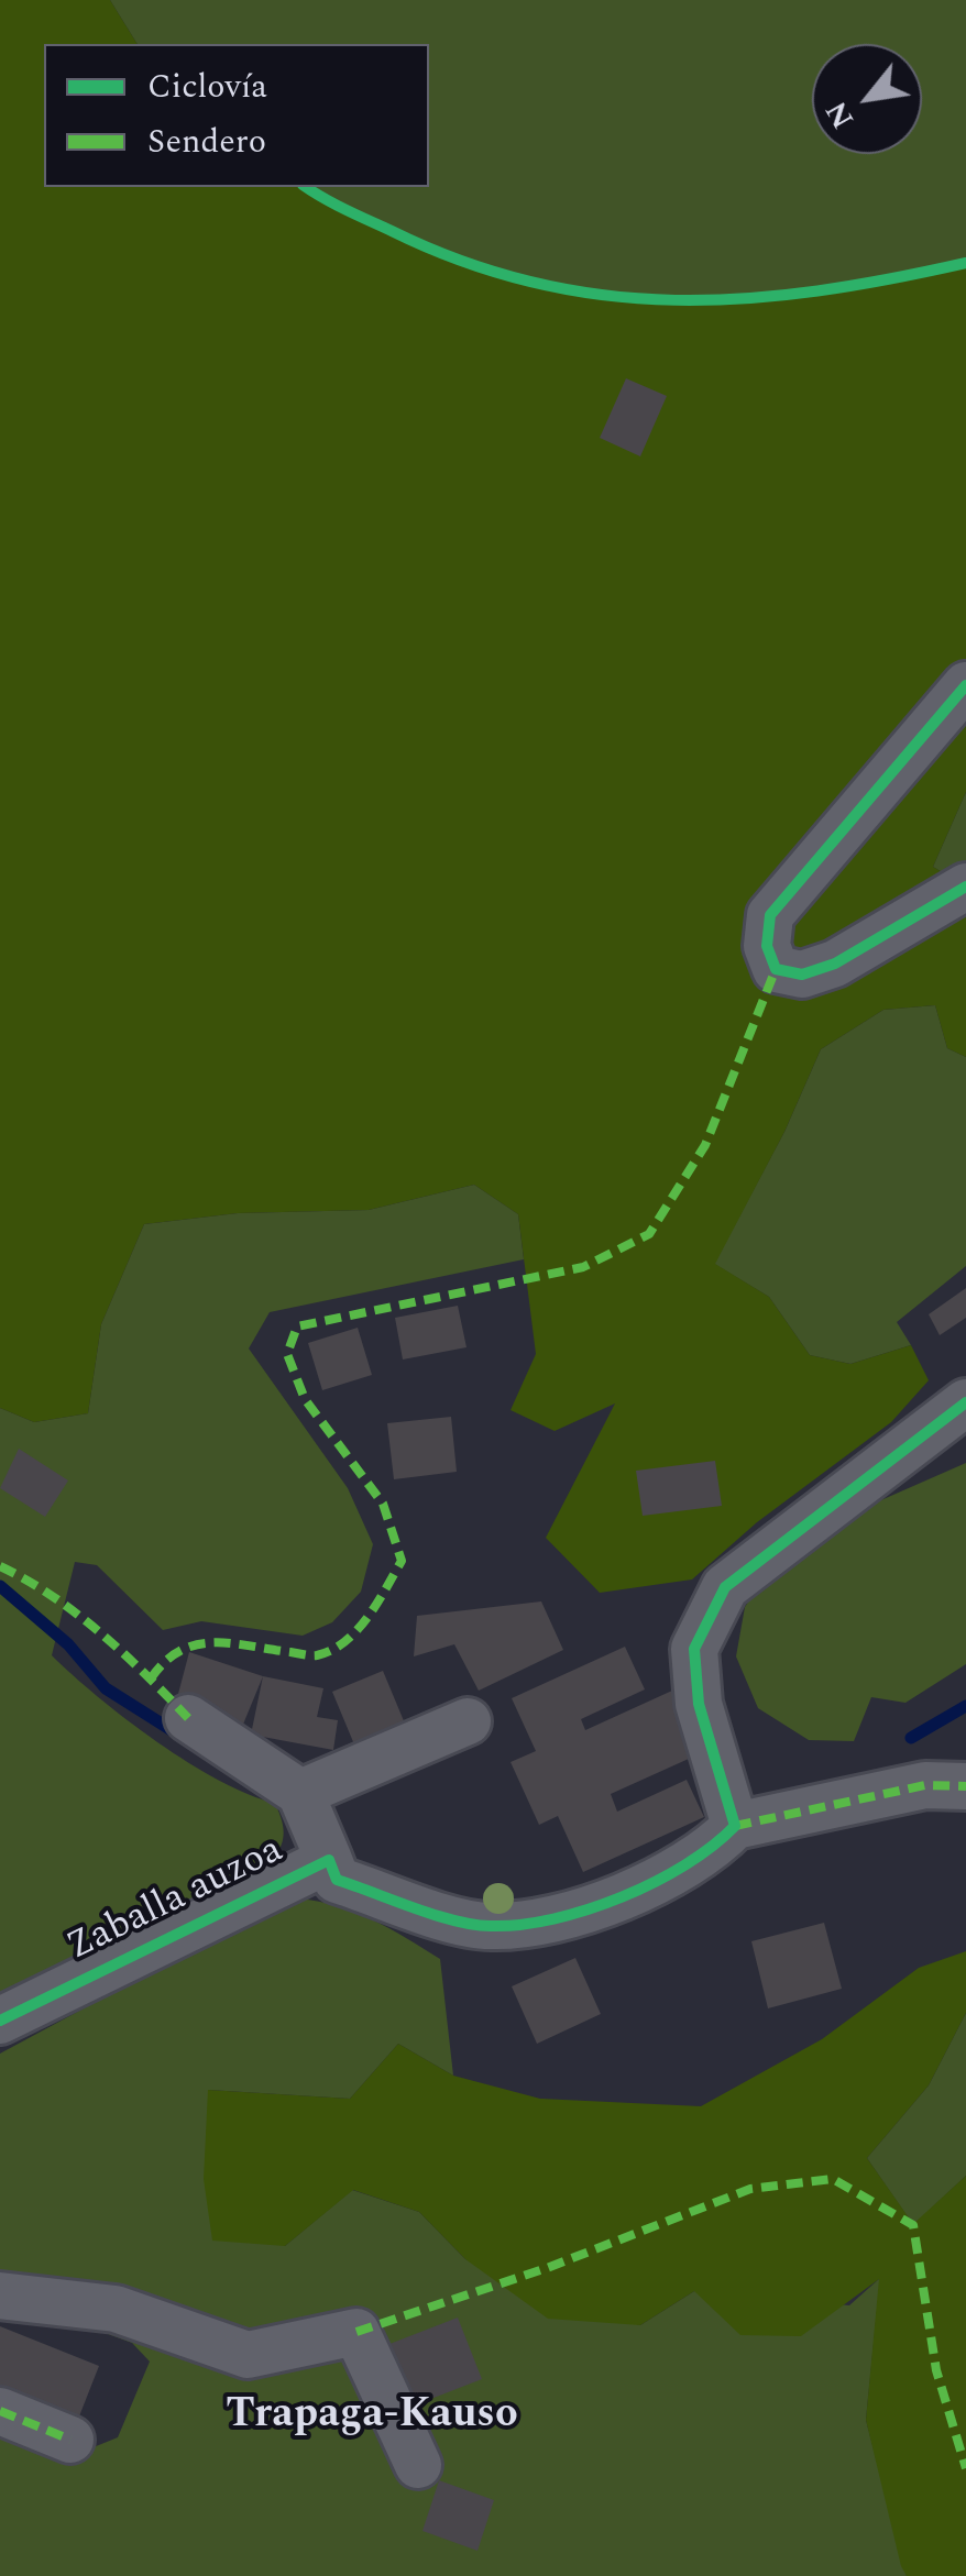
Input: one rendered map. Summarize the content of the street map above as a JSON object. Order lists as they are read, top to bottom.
{
  "streets": {
    "street": ["Zaballa auzoa"]
  },
  "districts": ["Trapaga-Kauso"],
  "legend": ["Ciclovía", "Sendero"],
  "north": "bottom left"
}
